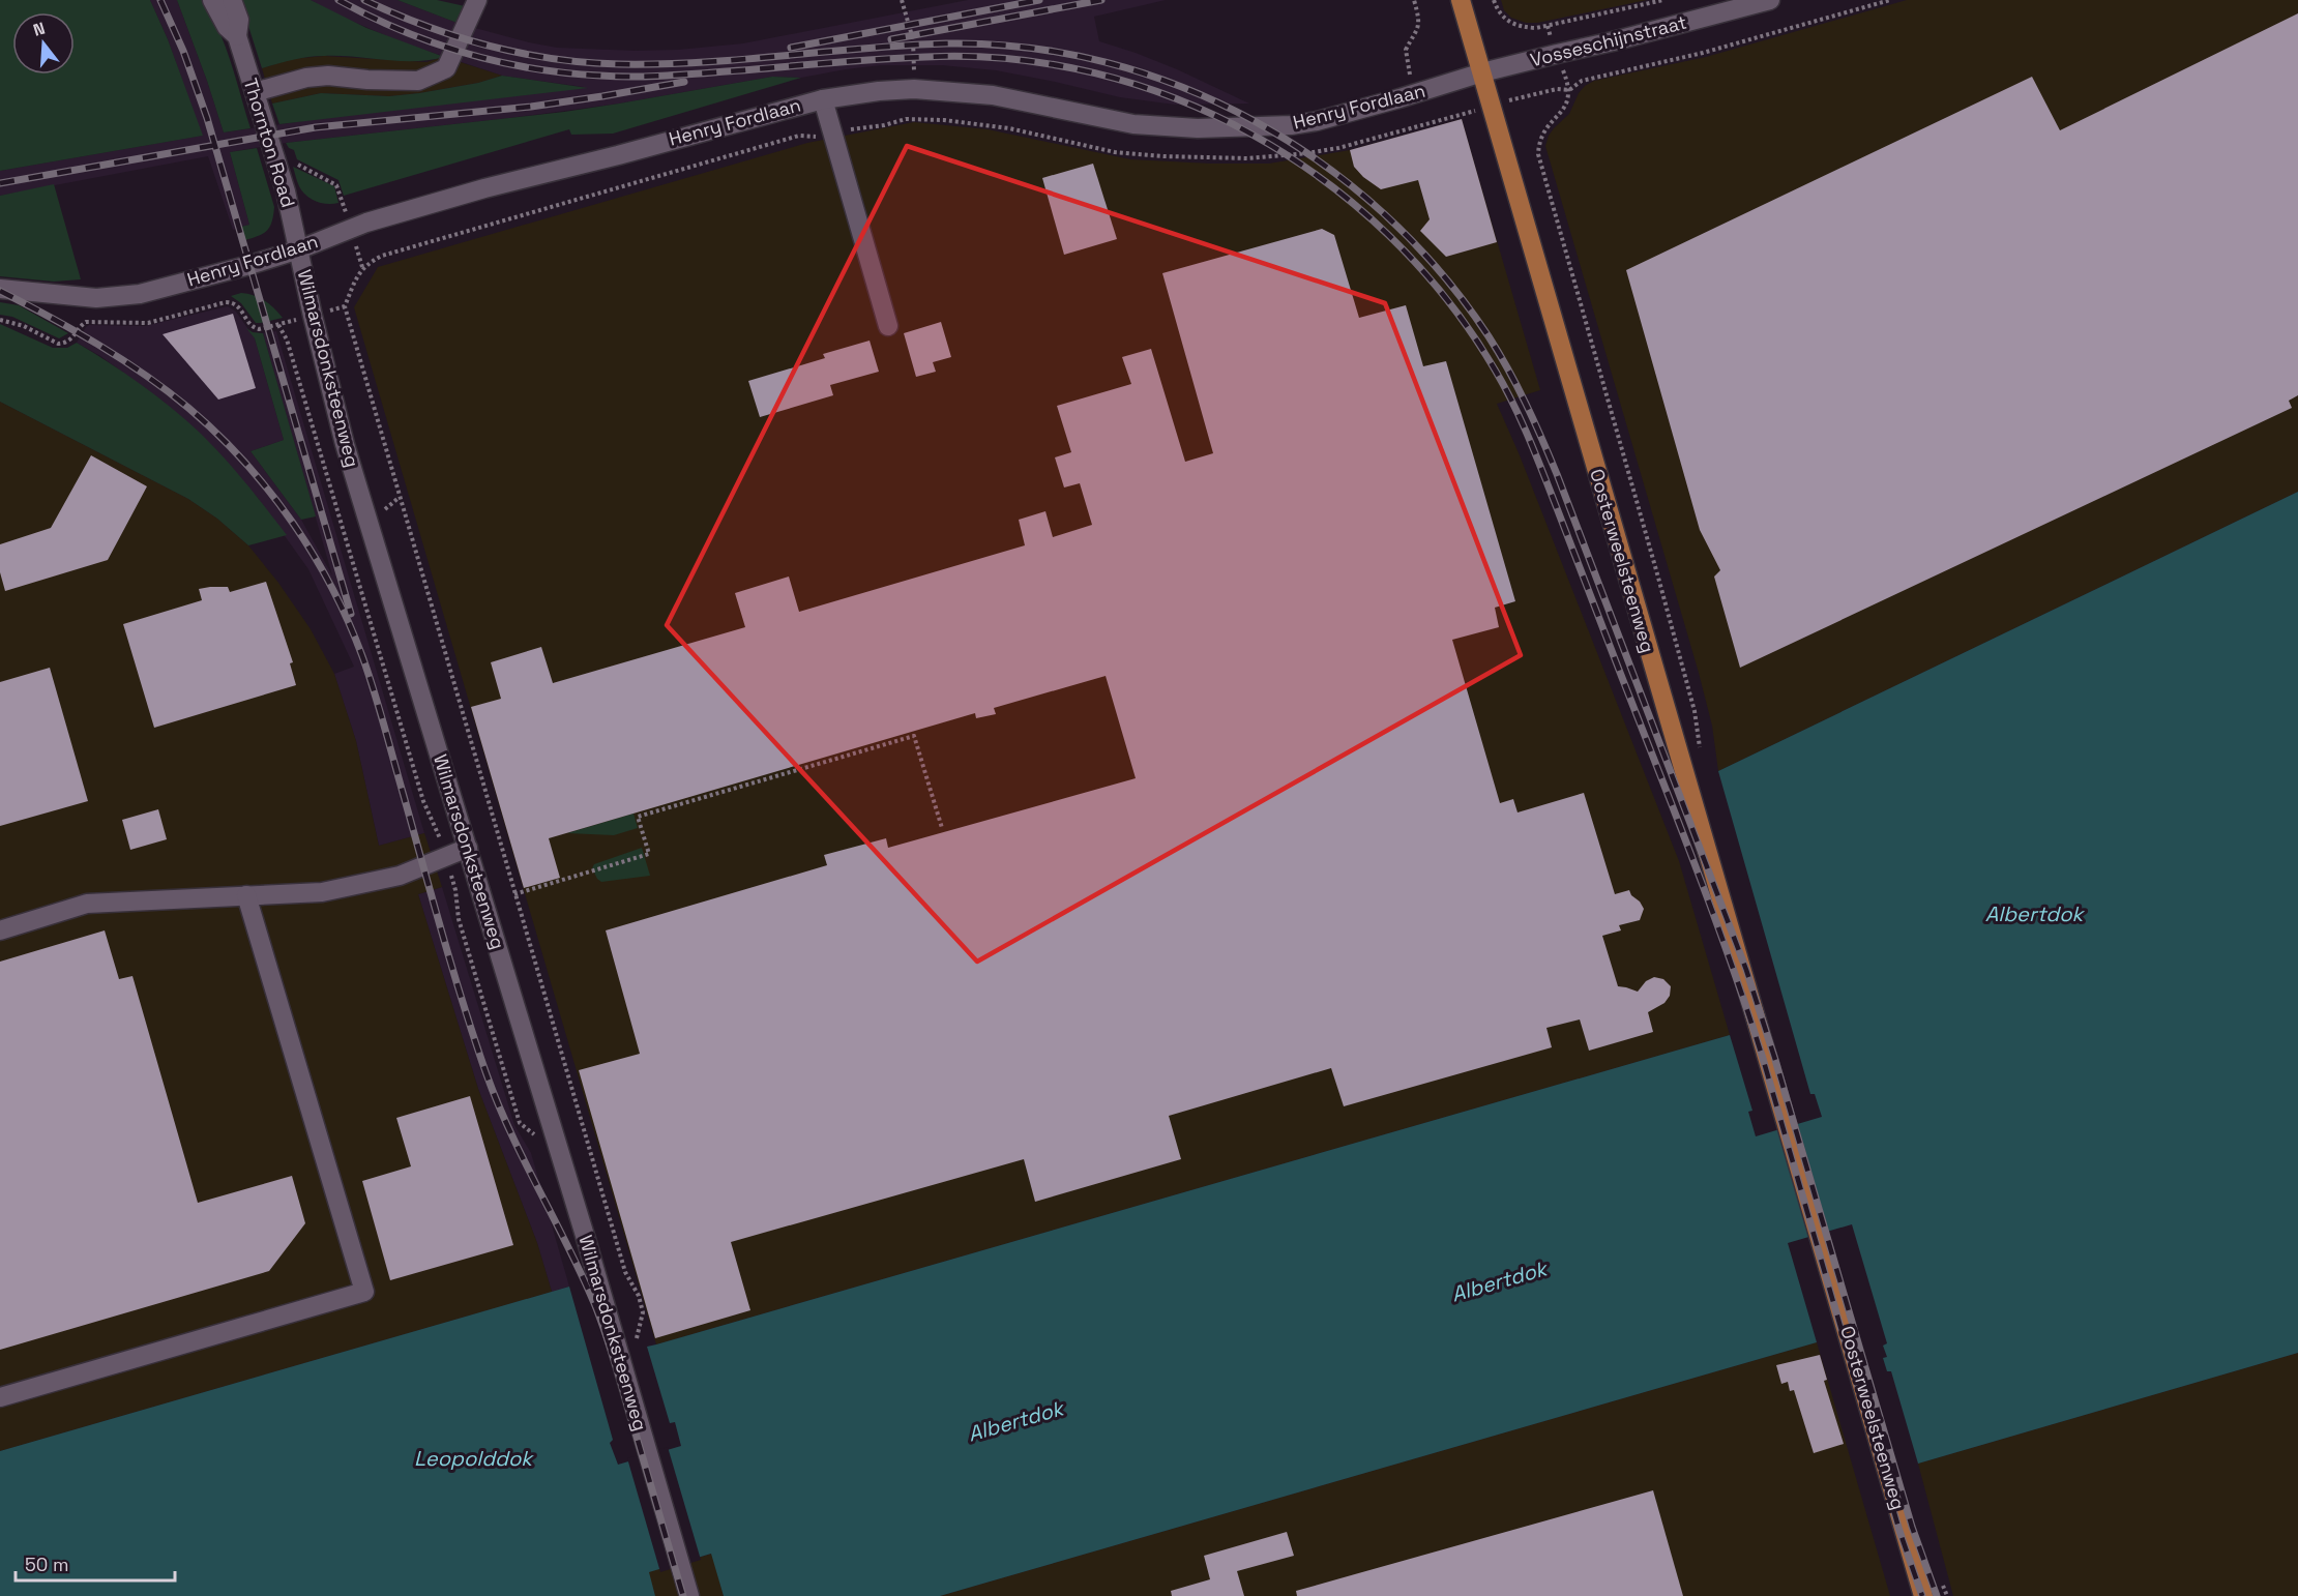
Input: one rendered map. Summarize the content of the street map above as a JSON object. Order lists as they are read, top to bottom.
{
  "streets": {
    "main road": ["Oosterweelsteenweg"],
    "street": [
      "Vosseschijnstraat",
      "Henry Fordlaan",
      "Thornton Road",
      "Wilmarsdonksteenweg"
    ]
  },
  "crossings": [
    ["Vosseschijnstraat", "Henry Fordlaan"],
    ["Vosseschijnstraat", "Oosterweelsteenweg"],
    ["Henry Fordlaan", "Thornton Road"],
    ["Henry Fordlaan", "Wilmarsdonksteenweg"],
    ["Henry Fordlaan", "Oosterweelsteenweg"],
    ["Thornton Road", "Wilmarsdonksteenweg"]
  ],
  "water": ["Albertdok", "Leopolddok"],
  "scale_bar": "50 m",
  "north": "top"
}
